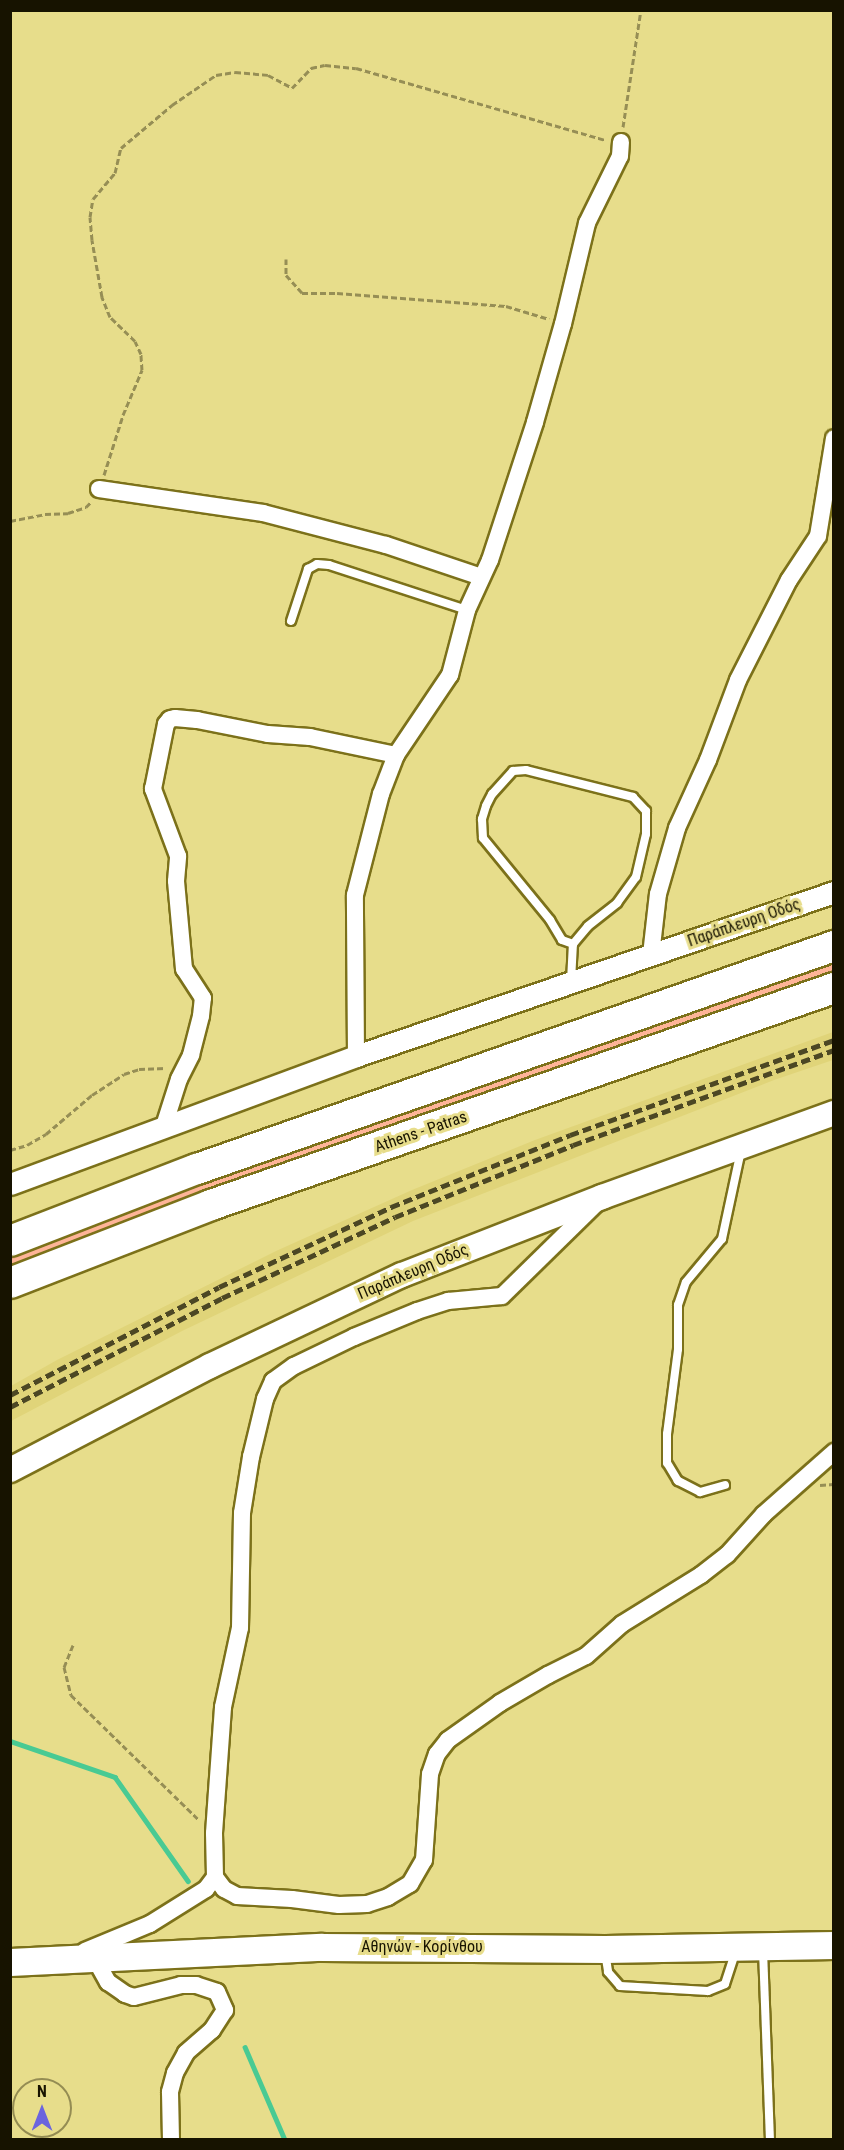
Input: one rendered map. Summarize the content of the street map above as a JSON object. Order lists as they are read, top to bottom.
{
  "streets": {
    "highway": ["Athens - Patras"],
    "main road": ["Παράπλευρη Οδός", "Αθηνών - Κορίνθου"]
  },
  "north": "top"
}
